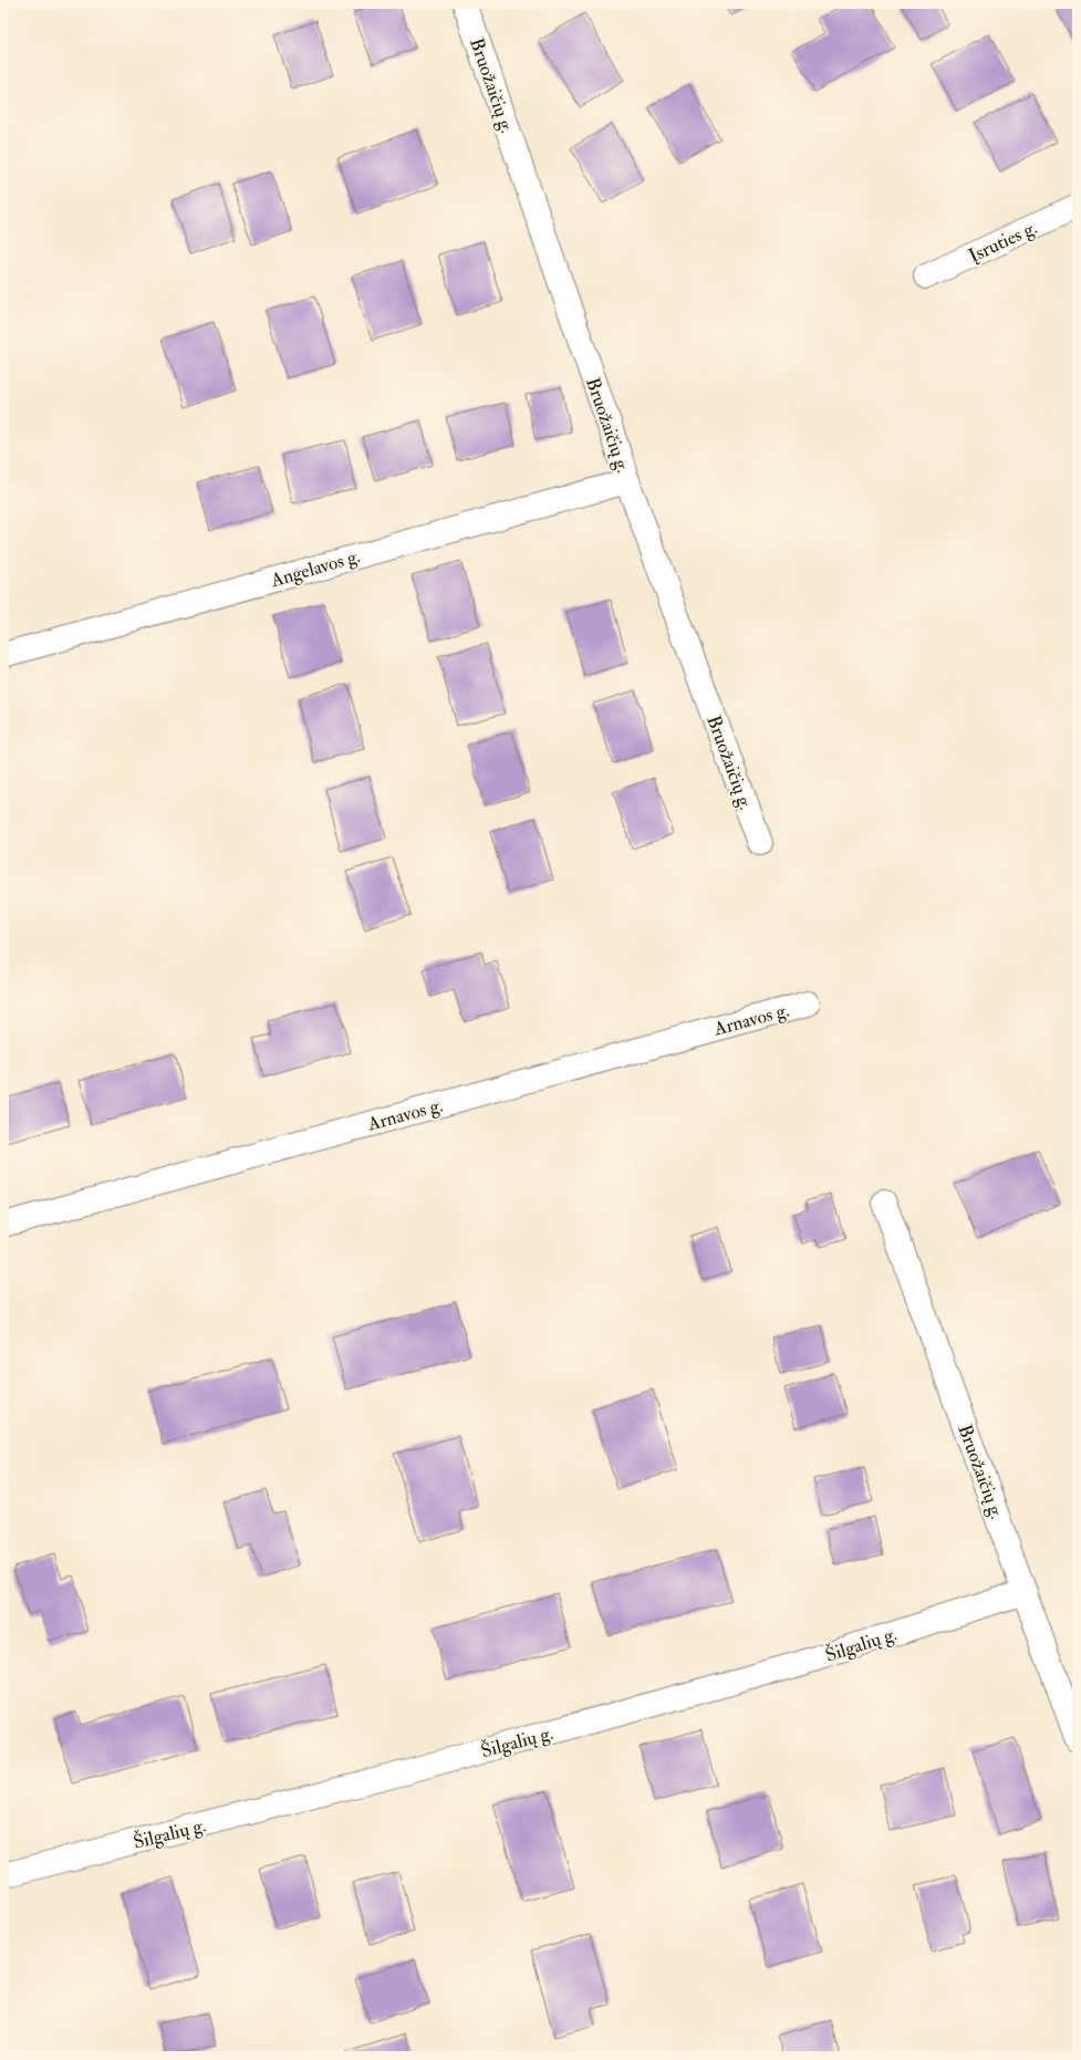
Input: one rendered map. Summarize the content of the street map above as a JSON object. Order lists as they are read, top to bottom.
{
  "streets": {
    "street": [
      "Bruožaičių g.",
      "Įsruties g.",
      "Angelavos g.",
      "Arnavos g.",
      "Šilgalių g."
    ]
  },
  "crossings": [
    ["Bruožaičių g.", "Angelavos g."],
    ["Bruožaičių g.", "Šilgalių g."]
  ]
}
